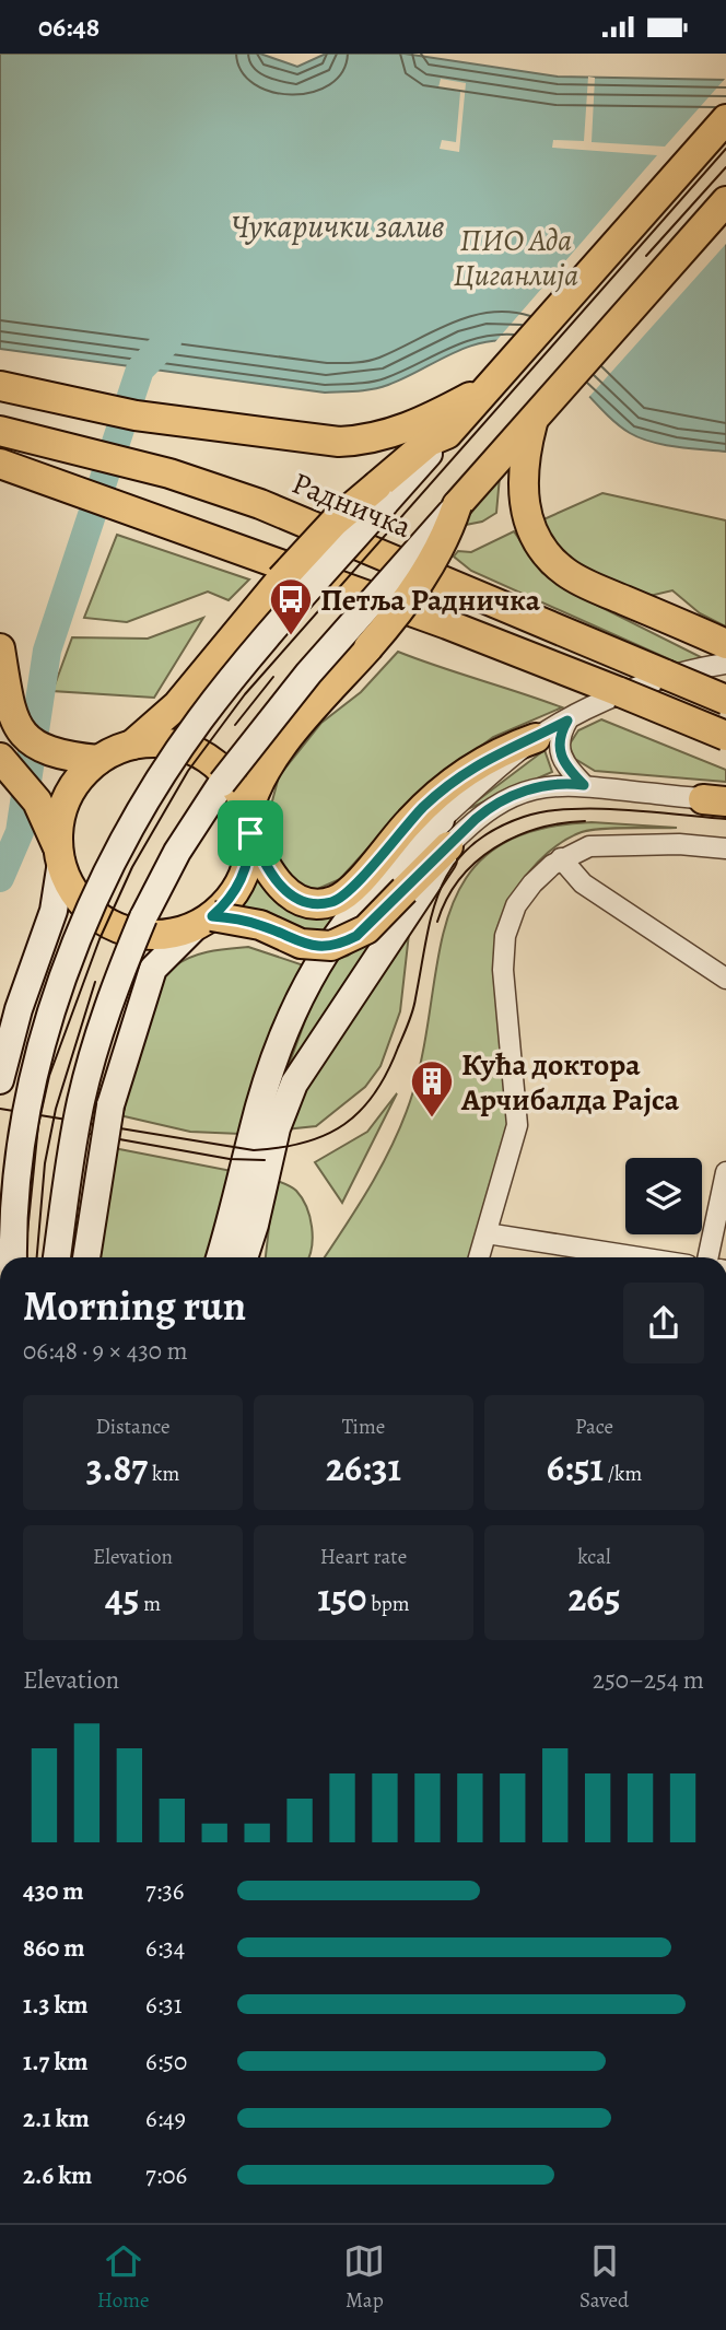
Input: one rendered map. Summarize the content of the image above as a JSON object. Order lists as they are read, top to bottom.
{
  "streets": {
    "main road": ["Радничка"]
  },
  "water": ["Чукарички залив"],
  "parks": ["ПИО Ада Циганлија"],
  "places": {
    "bus stop": ["Петља Радничка"],
    "building": ["Кућа доктора Арчибалда Рајса"]
  },
  "page": {
    "status": "06:48",
    "heading": ["Morning run", "06:48 · 9 × 430 m"],
    "stats": [
      ["Distance", "3.87 km"],
      ["Time", "26:31"],
      ["Pace", "6:51 /km"],
      ["Elevation", "45 m"],
      ["Heart rate", "150 bpm"],
      ["kcal", "265"]
    ],
    "chart": ["Elevation", "250–254 m"],
    "list": [
      {
        "name": "430 m",
        "note": "7:36"
      },
      {
        "name": "860 m",
        "note": "6:34"
      },
      {
        "name": "1.3 km",
        "note": "6:31"
      },
      {
        "name": "1.7 km",
        "note": "6:50"
      },
      {
        "name": "2.1 km",
        "note": "6:49"
      },
      {
        "name": "2.6 km",
        "note": "7:06"
      }
    ],
    "tabs": ["Home", "Map", "Saved"]
  }
}
